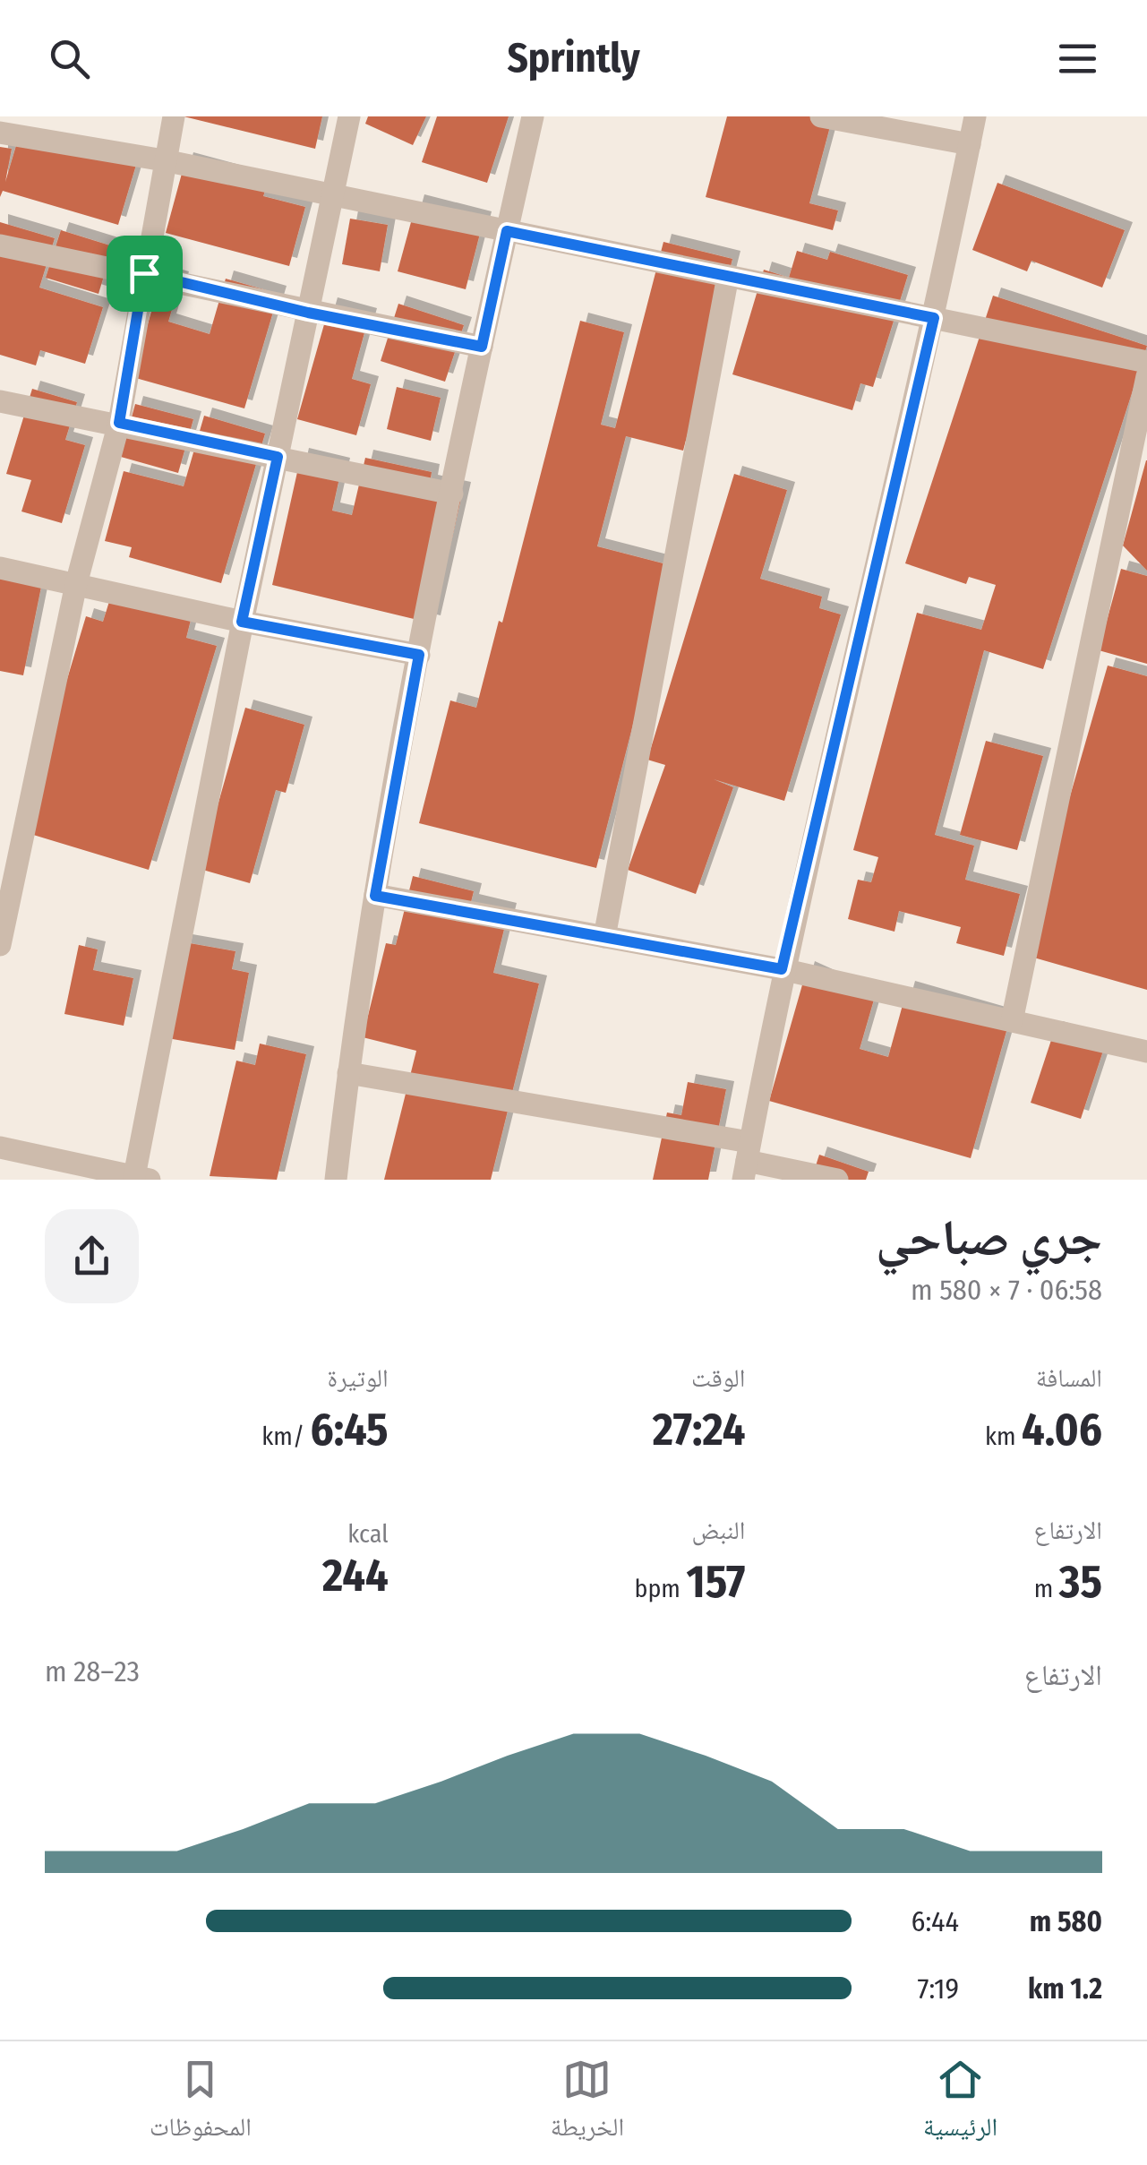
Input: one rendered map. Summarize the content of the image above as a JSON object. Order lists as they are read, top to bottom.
{
  "page": {
    "header": "Sprintly",
    "heading": ["جري صباحي", "06:58 · 7 × 580 m"],
    "stats": [
      ["المسافة", "4.06 km"],
      ["الوقت", "27:24"],
      ["الوتيرة", "6:45 /km"],
      ["الارتفاع", "35 m"],
      ["النبض", "157 bpm"],
      ["kcal", "244"]
    ],
    "chart": ["الارتفاع", "23–28 m"],
    "list": [
      {
        "name": "580 m",
        "note": "6:44"
      },
      {
        "name": "1.2 km",
        "note": "7:19"
      }
    ],
    "tabs": ["الرئيسية", "الخريطة", "المحفوظات"]
  }
}
